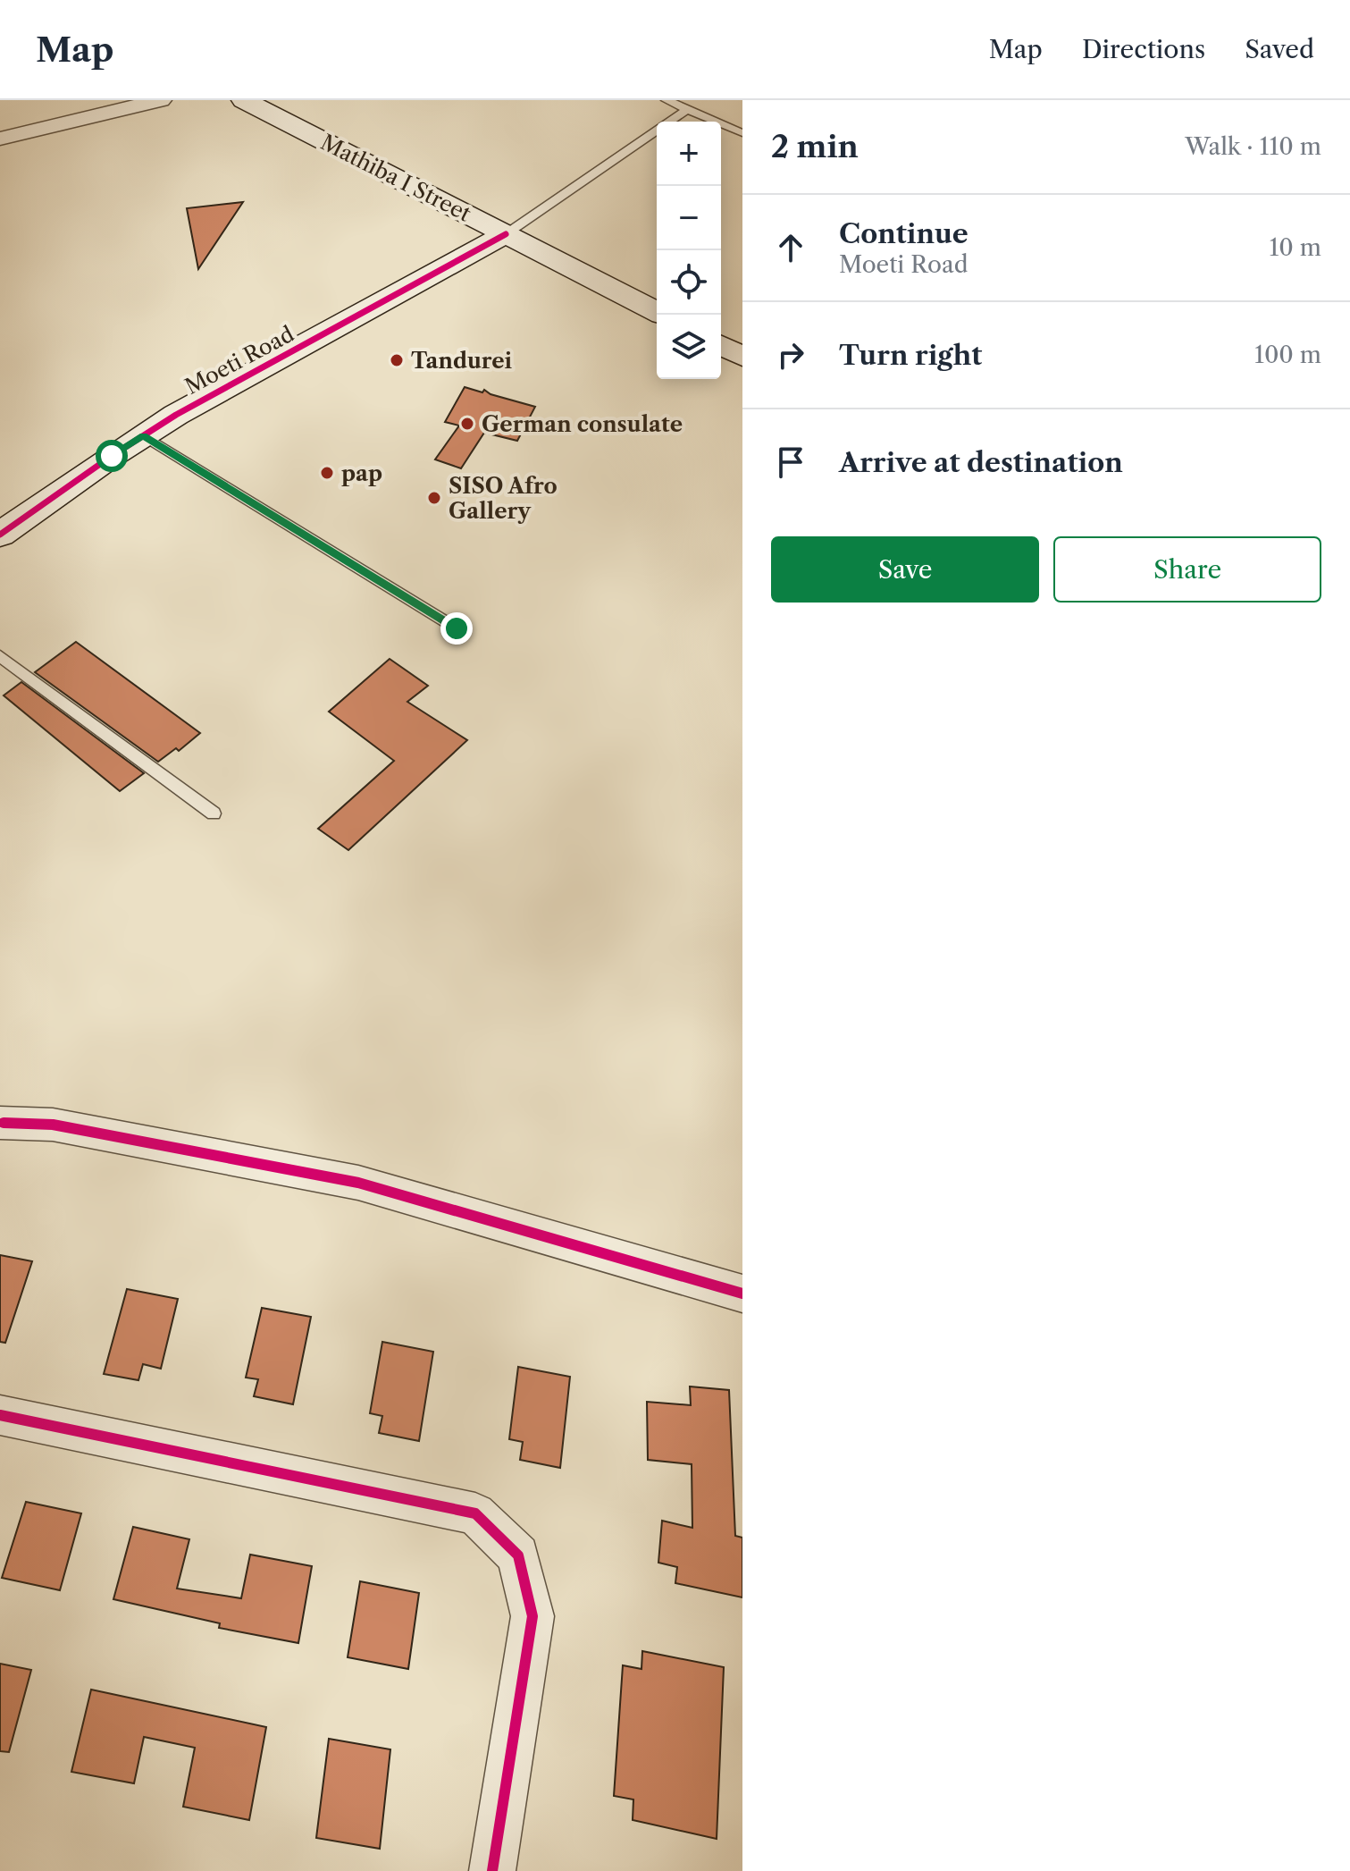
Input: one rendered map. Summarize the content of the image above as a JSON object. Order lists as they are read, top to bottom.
{
  "streets": {
    "street": ["Mathiba I Street", "Moeti Road"]
  },
  "crossings": [
    ["Mathiba I Street", "Moeti Road"]
  ],
  "places": [
    "Tandurei",
    "German consulate",
    "pap",
    "SISO Afro Gallery"
  ],
  "page": {
    "header": "Map",
    "nav": ["Map", "Directions", "Saved"],
    "heading": ["2 min", "Walk · 110 m"],
    "map_buttons": ["+", "−"],
    "list": [
      ["Continue", "Moeti Road", "10 m"],
      ["Turn right", "100 m"],
      "Arrive at destination"
    ],
    "buttons": ["Save", "Share"]
  }
}
